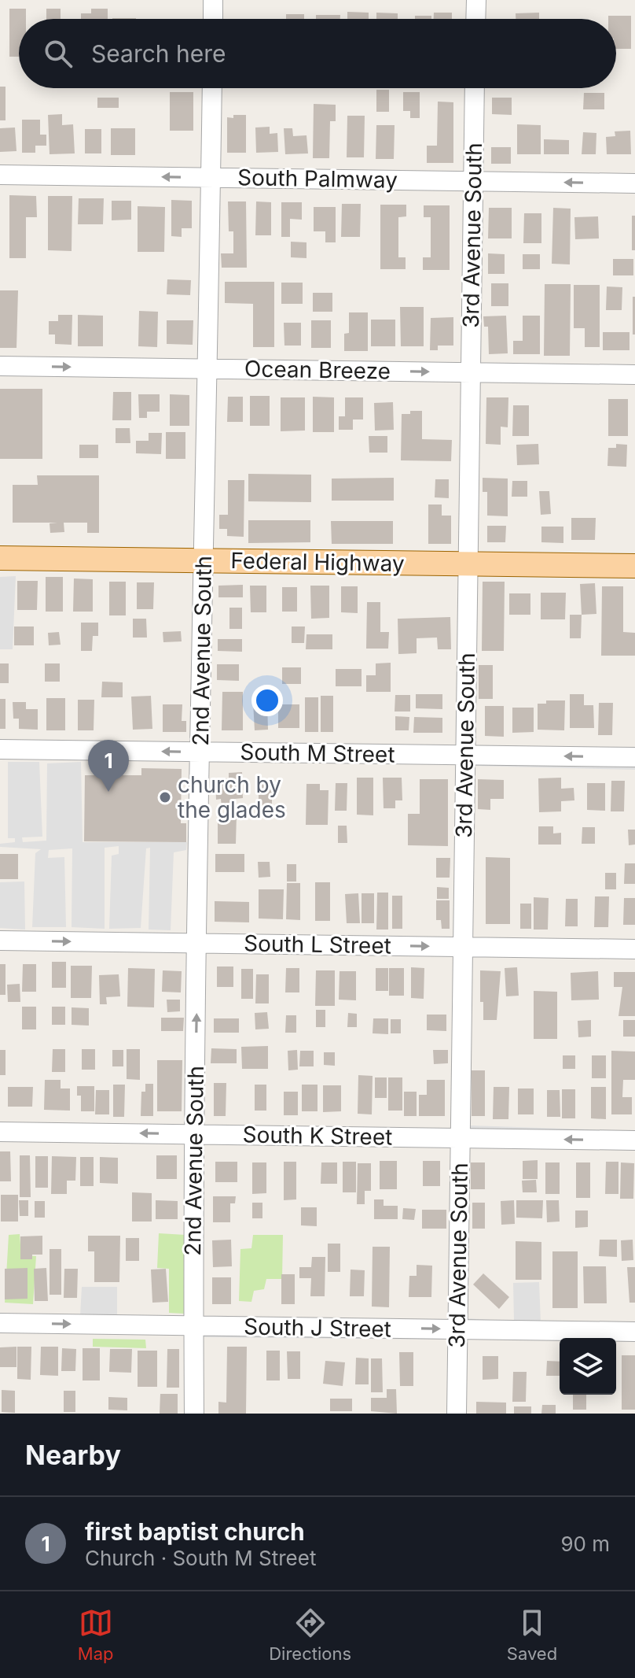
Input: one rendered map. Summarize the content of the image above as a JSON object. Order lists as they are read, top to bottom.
{
  "streets": {
    "main road": ["Federal Highway"],
    "street": [
      "South Palmway",
      "3rd Avenue South",
      "Ocean Breeze",
      "2nd Avenue South",
      "South M Street",
      "South L Street",
      "South K Street",
      "South J Street"
    ]
  },
  "crossings": [
    ["South Palmway", "3rd Avenue South"],
    ["South Palmway", "2nd Avenue South"],
    ["3rd Avenue South", "Ocean Breeze"],
    ["3rd Avenue South", "Federal Highway"],
    ["3rd Avenue South", "South M Street"],
    ["3rd Avenue South", "South L Street"],
    ["3rd Avenue South", "South K Street"],
    ["3rd Avenue South", "South J Street"],
    ["Ocean Breeze", "2nd Avenue South"],
    ["Federal Highway", "2nd Avenue South"],
    ["2nd Avenue South", "South M Street"],
    ["2nd Avenue South", "South L Street"],
    ["2nd Avenue South", "South K Street"],
    ["2nd Avenue South", "South J Street"]
  ],
  "one_way": [
    "South Palmway",
    "Ocean Breeze",
    "South M Street",
    "South L Street",
    "South K Street",
    "South J Street"
  ],
  "places": ["church by the glades"],
  "page": {
    "search": "Search here",
    "pins": "1",
    "heading": "Nearby",
    "list": [
      {
        "mark": "1",
        "name": "first baptist church",
        "note": "Church · South M Street",
        "value": "90 m"
      }
    ],
    "nav": ["Map", "Directions", "Saved"]
  }
}
